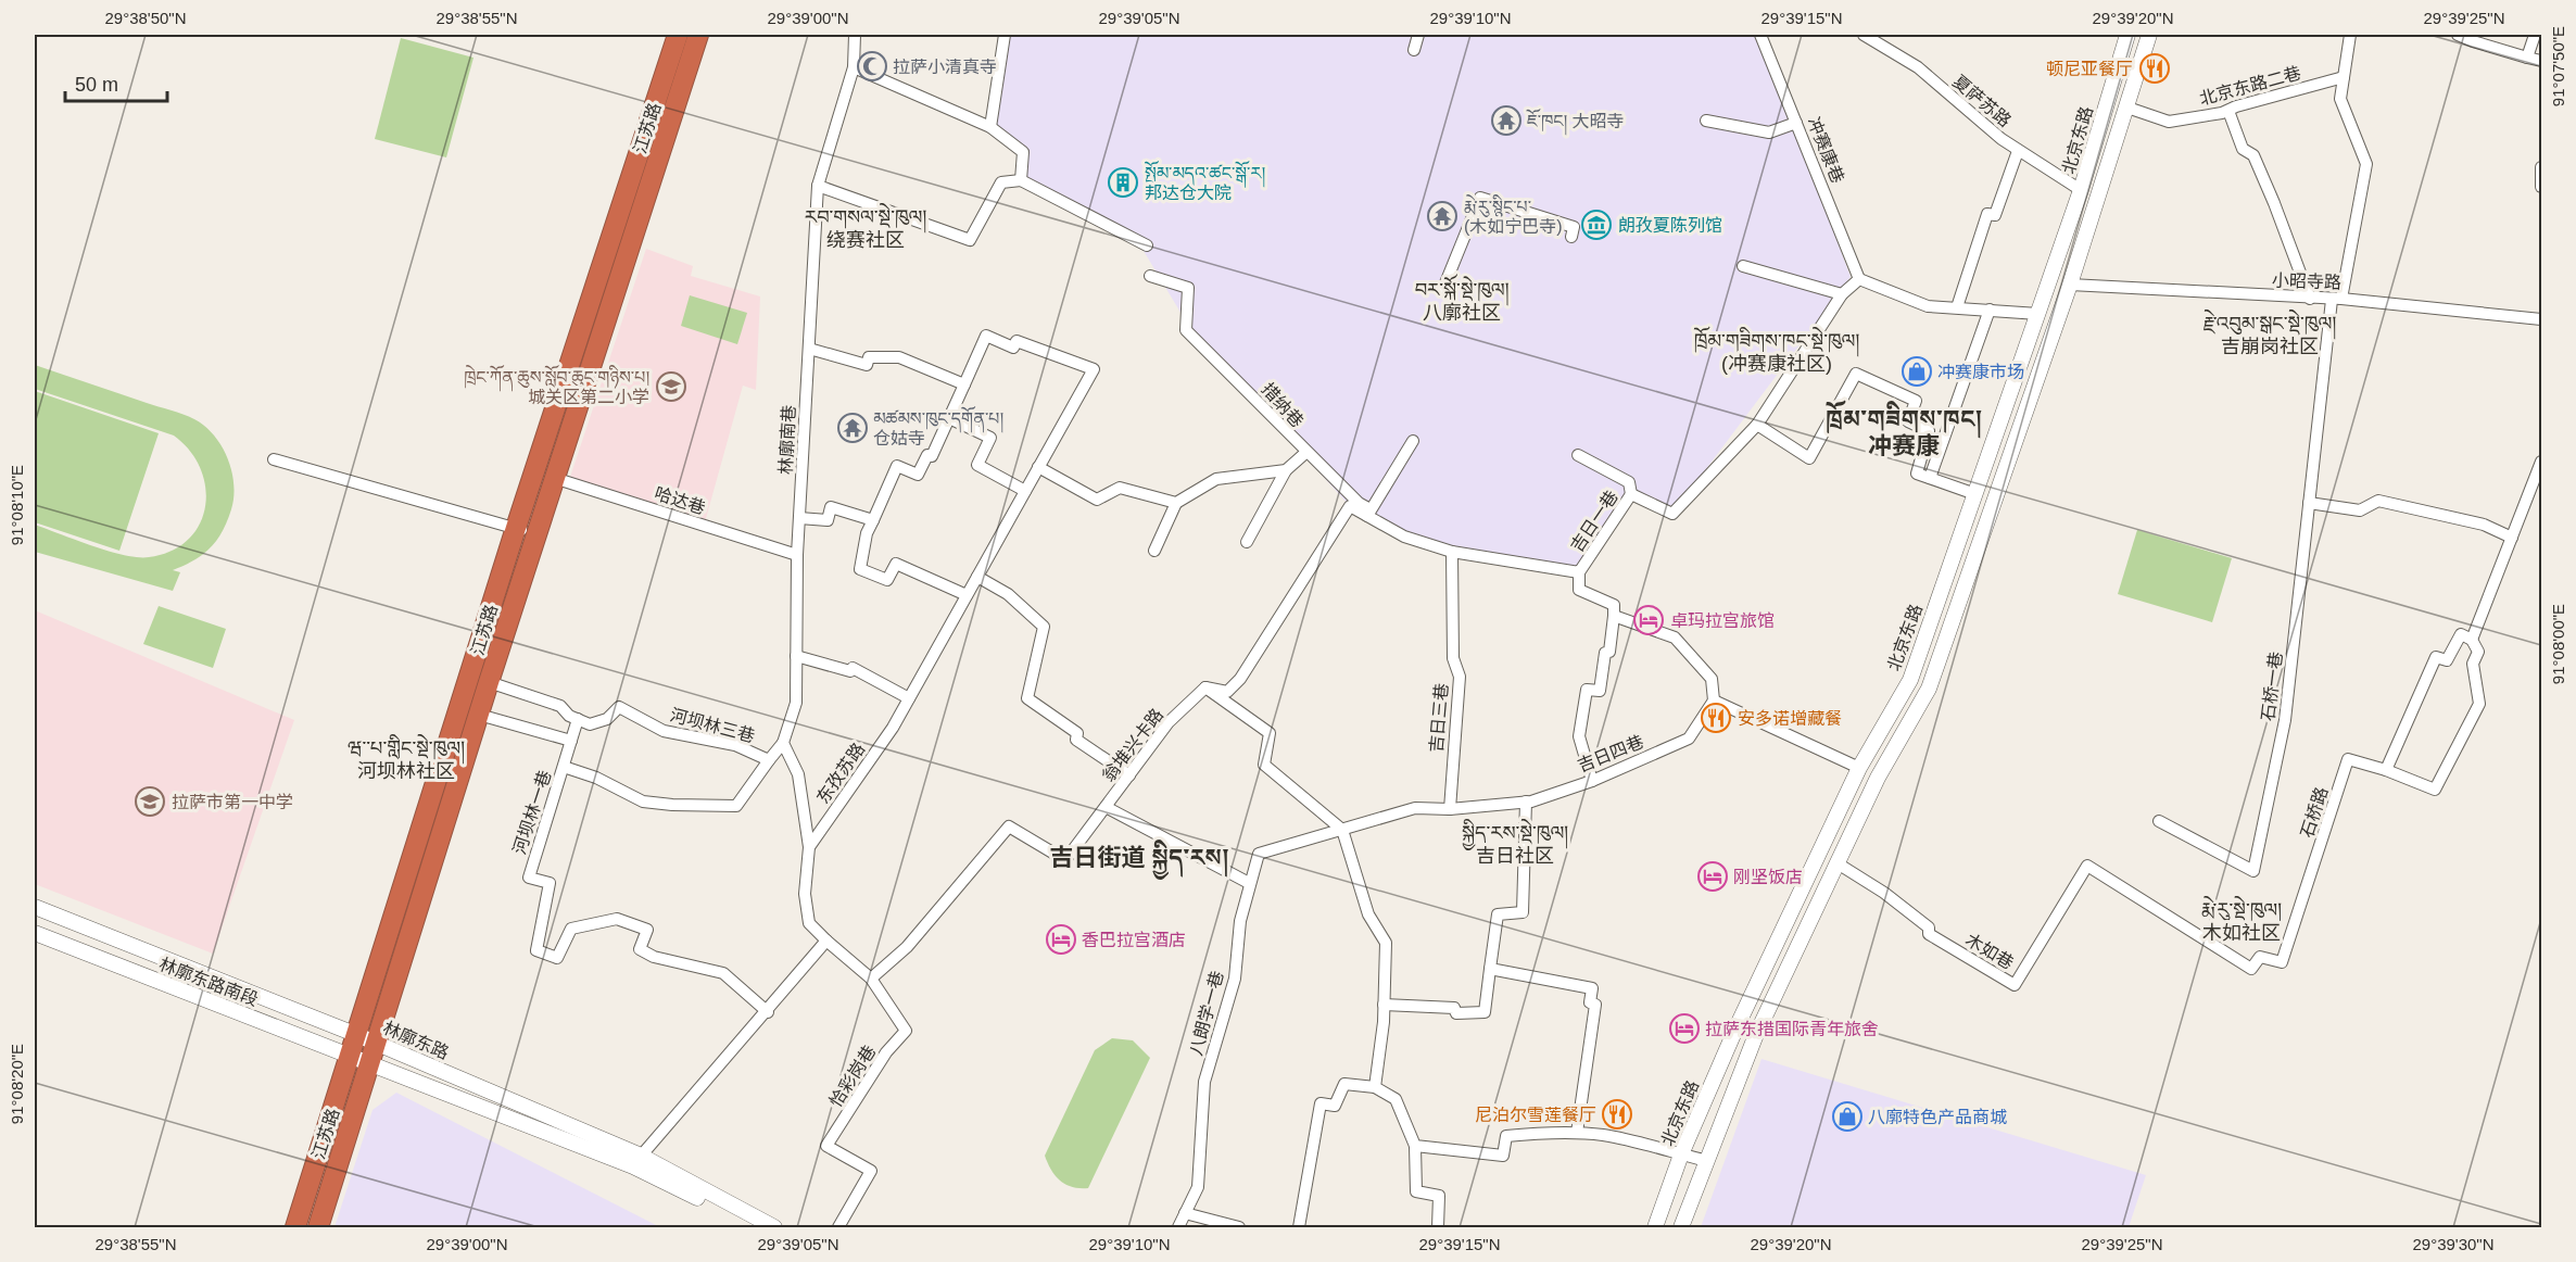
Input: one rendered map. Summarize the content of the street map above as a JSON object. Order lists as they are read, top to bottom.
{
  "streets": {
    "highway": ["江苏路"],
    "main road": ["北京东路", "林廓东路南段", "林廓东路"],
    "street": [
      "北京东路二巷",
      "夏萨苏路",
      "冲赛康巷",
      "小昭寺路",
      "措纳巷",
      "林廓南巷",
      "哈达巷",
      "吉日一巷",
      "石桥一巷",
      "吉日三巷",
      "河坝林三巷",
      "翁堆兴卡路",
      "吉日四巷",
      "东孜苏路",
      "河坝林一巷",
      "石桥路",
      "木如巷",
      "八朗学一巷",
      "恰彩岗巷"
    ]
  },
  "crossings": [
    ["北京东路二巷", "北京东路"],
    ["夏萨苏路", "北京东路"],
    ["江苏路", "哈达巷"],
    ["江苏路", "林廓东路南段"],
    ["江苏路", "林廓东路"],
    ["北京东路", "小昭寺路"],
    ["北京东路", "木如巷"],
    ["冲赛康巷", "吉日一巷"],
    ["小昭寺路", "石桥一巷"],
    ["林廓南巷", "哈达巷"],
    ["林廓南巷", "河坝林三巷"],
    ["吉日一巷", "吉日三巷"],
    ["吉日三巷", "吉日四巷"],
    ["河坝林三巷", "河坝林一巷"],
    ["翁堆兴卡路", "恰彩岗巷"],
    ["吉日四巷", "八朗学一巷"],
    ["东孜苏路", "恰彩岗巷"],
    ["石桥路", "木如巷"],
    ["林廓东路南段", "林廓东路"]
  ],
  "districts": [
    "རབ་གསལ་སྡེ་ཁུལ། 绕赛社区",
    "བར་སྐོ་སྡེ་ཁུལ། 八廓社区",
    "རྗེ་འབུམ་སྒང་སྡེ་ཁུལ། 吉崩岗社区",
    "ཁྲོམ་གཟིགས་ཁང་སྡེ་ཁུལ། (冲赛康社区)",
    "ཁྲོམ་གཟིགས་ཁང། 冲赛康",
    "ཝ་་པ་གླིང་སྡེ་ཁུལ། 河坝林社区",
    "སྐྱིད་རས་སྡེ་ཁུལ། 吉日社区",
    "吉日街道 སྐྱིད་རས།",
    "རྨེ་རུ་སྡེ་ཁུལ། 木如社区"
  ],
  "places": {
    "mosque": ["拉萨小清真寺"],
    "restaurant": ["顿尼亚餐厅", "安多诺增藏餐", "尼泊尔雪莲餐厅"],
    "temple": ["ཇོ་ཁང། 大昭寺", "རྨེ་རུ་སྙིང་པ་ (木如宁巴寺)", "མཚམས་ཁུང་དགོན་པ། 仓姑寺"],
    "building": ["སྤོམ་མདའ་ཚང་སྒོ་ར། 邦达仓大院"],
    "museum": ["朗孜夏陈列馆"],
    "shop": ["冲赛康市场", "八廓特色产品商城"],
    "school or university": ["ཁྲེང་ཀོན་ཆུས་སློབ་ཆུང་གཉིས་པ། 城关区第二小学", "拉萨市第一中学"],
    "hotel": [
      "卓玛拉宫旅馆",
      "刚坚饭店",
      "香巴拉宫酒店",
      "拉萨东措国际青年旅舍"
    ]
  },
  "scale_bar": "50 m",
  "coordinates": [
    "29°38'50\"N",
    "29°38'55\"N",
    "29°39'00\"N",
    "29°39'05\"N",
    "29°39'10\"N",
    "29°39'15\"N",
    "29°39'20\"N",
    "29°39'25\"N",
    "91°07'50\"E",
    "91°08'10\"E",
    "91°08'00\"E",
    "91°08'20\"E",
    "29°39'30\"N"
  ]
}
